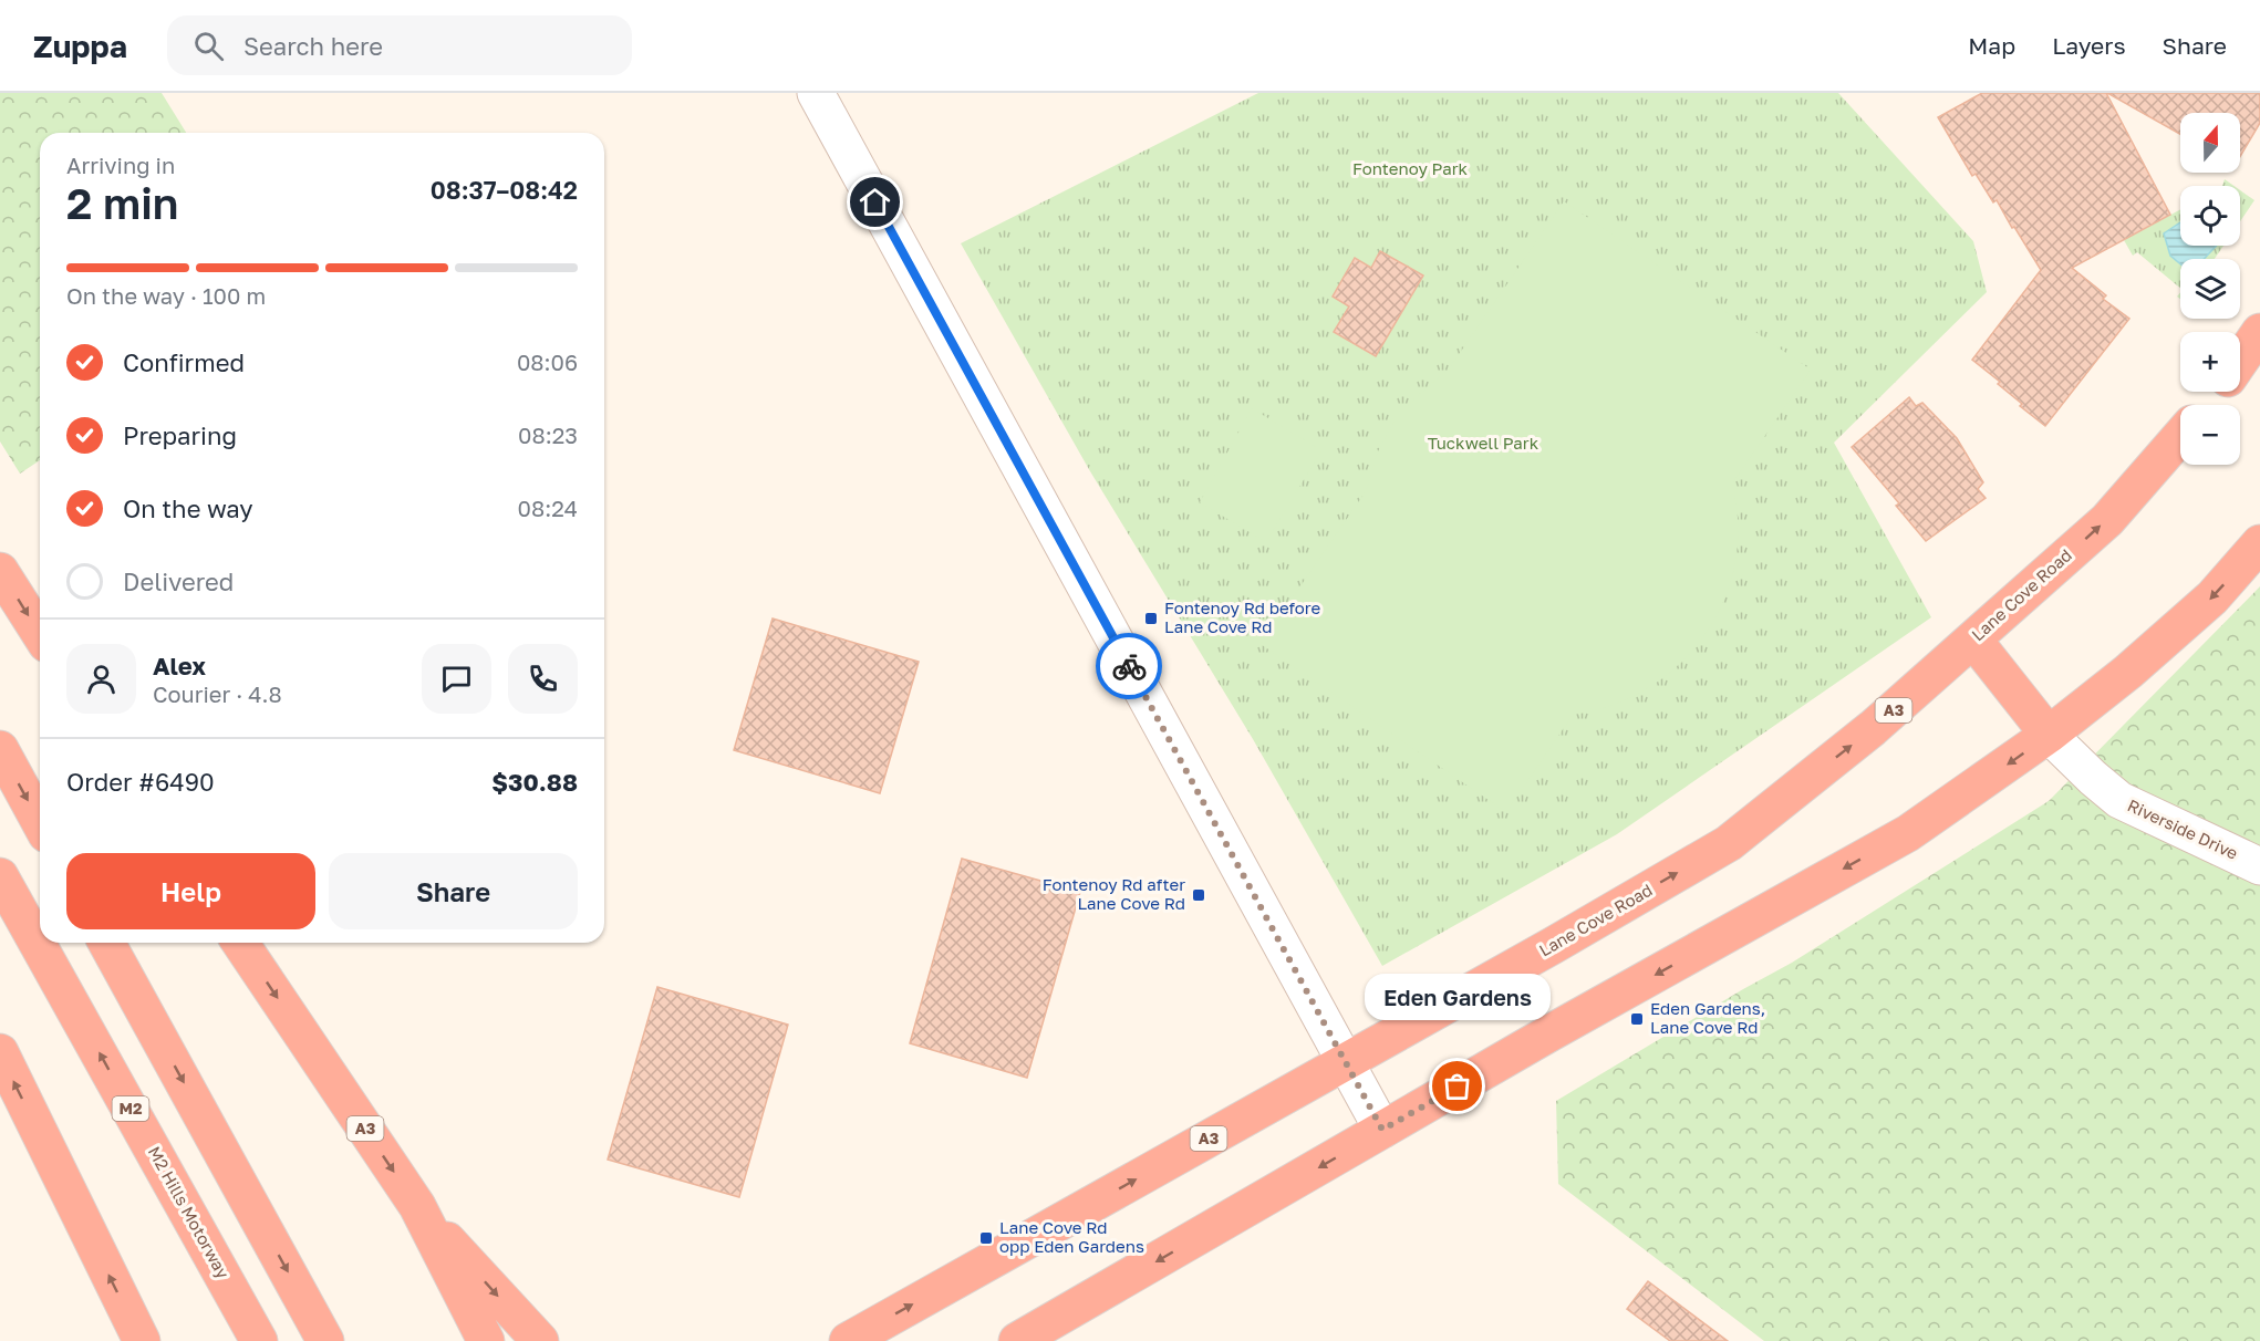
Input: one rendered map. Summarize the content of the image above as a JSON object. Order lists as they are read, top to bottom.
{
  "streets": {
    "highway": [
      "Lane Cove Road",
      "A3",
      "M2",
      "M2 Hills Motorway"
    ],
    "street": ["Riverside Drive"]
  },
  "parks": ["Fontenoy Park", "Tuckwell Park"],
  "places": {
    "transit": [
      "Fontenoy Rd before Lane Cove Rd",
      "Fontenoy Rd after Lane Cove Rd",
      "Eden Gardens, Lane Cove Rd",
      "Lane Cove Rd opp Eden Gardens"
    ],
    "other": ["Eden Gardens"]
  },
  "north": "top",
  "page": {
    "header": "Zuppa",
    "search": "Search here",
    "nav": ["Map", "Layers", "Share"],
    "map_buttons": ["+", "−"],
    "heading": ["2 min", "Arriving in", "08:37–08:42"],
    "panel": [
      "Alex",
      "Courier · 4.8",
      "Order #6490",
      "$30.88"
    ],
    "bar": "On the way · 100 m",
    "list": [
      ["Confirmed", "08:06"],
      ["Preparing", "08:23"],
      ["On the way", "08:24"],
      "Delivered"
    ],
    "buttons": ["Help", "Share"],
    "bubble": "Eden Gardens"
  }
}
